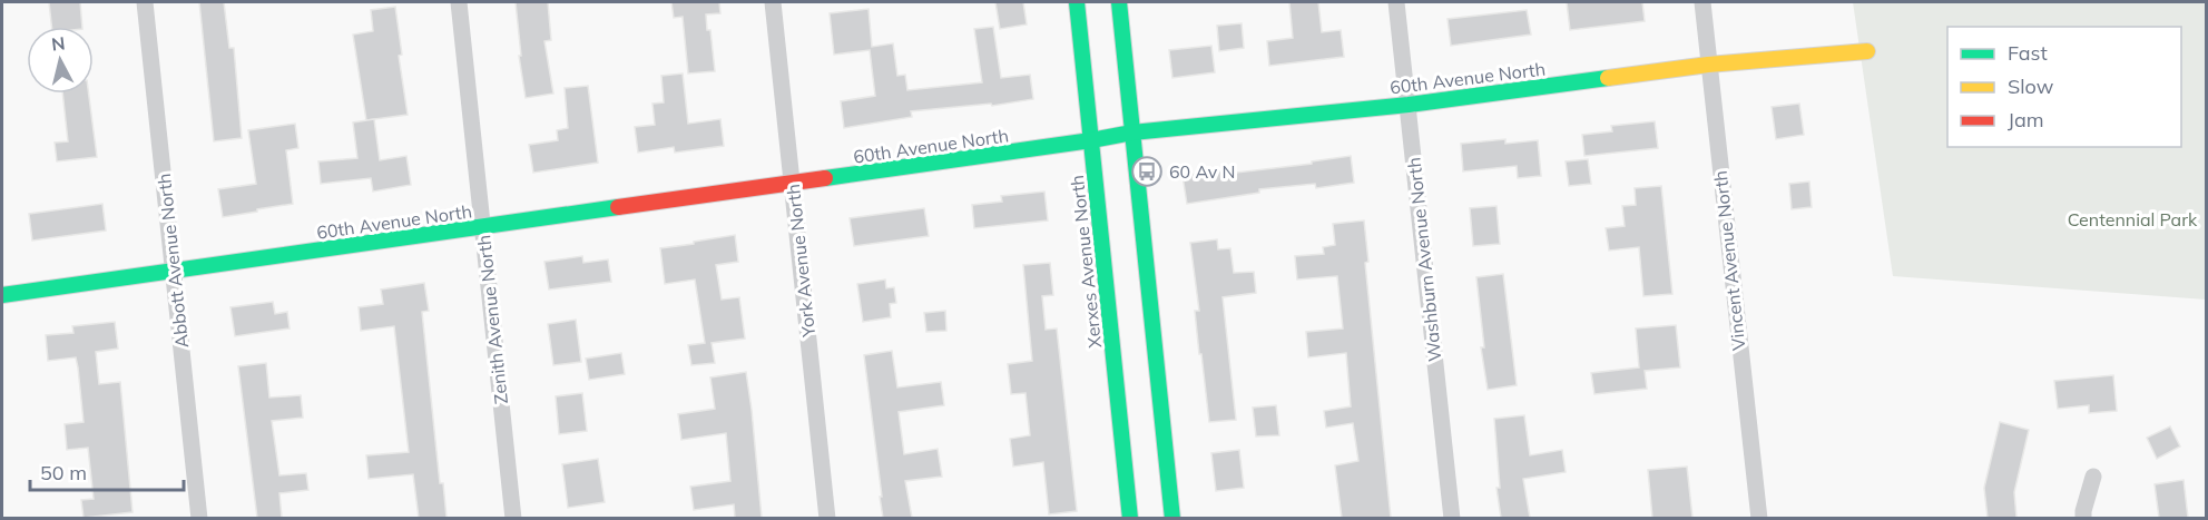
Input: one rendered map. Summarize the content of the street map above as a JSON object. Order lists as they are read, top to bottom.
{
  "streets": {
    "street": [
      "60th Avenue North",
      "Washburn Avenue North",
      "Abbott Avenue North",
      "York Avenue North",
      "Vincent Avenue North",
      "Xerxes Avenue North",
      "Zenith Avenue North"
    ]
  },
  "crossings": [
    ["60th Avenue North", "Washburn Avenue North"],
    ["60th Avenue North", "Abbott Avenue North"],
    ["60th Avenue North", "York Avenue North"],
    ["60th Avenue North", "Vincent Avenue North"],
    ["60th Avenue North", "Xerxes Avenue North"],
    ["60th Avenue North", "Zenith Avenue North"]
  ],
  "parks": ["Centennial Park"],
  "places": {
    "bus stop": ["60 Av N"]
  },
  "legend": ["Fast", "Slow", "Jam"],
  "scale_bar": "50 m",
  "north": "top"
}
